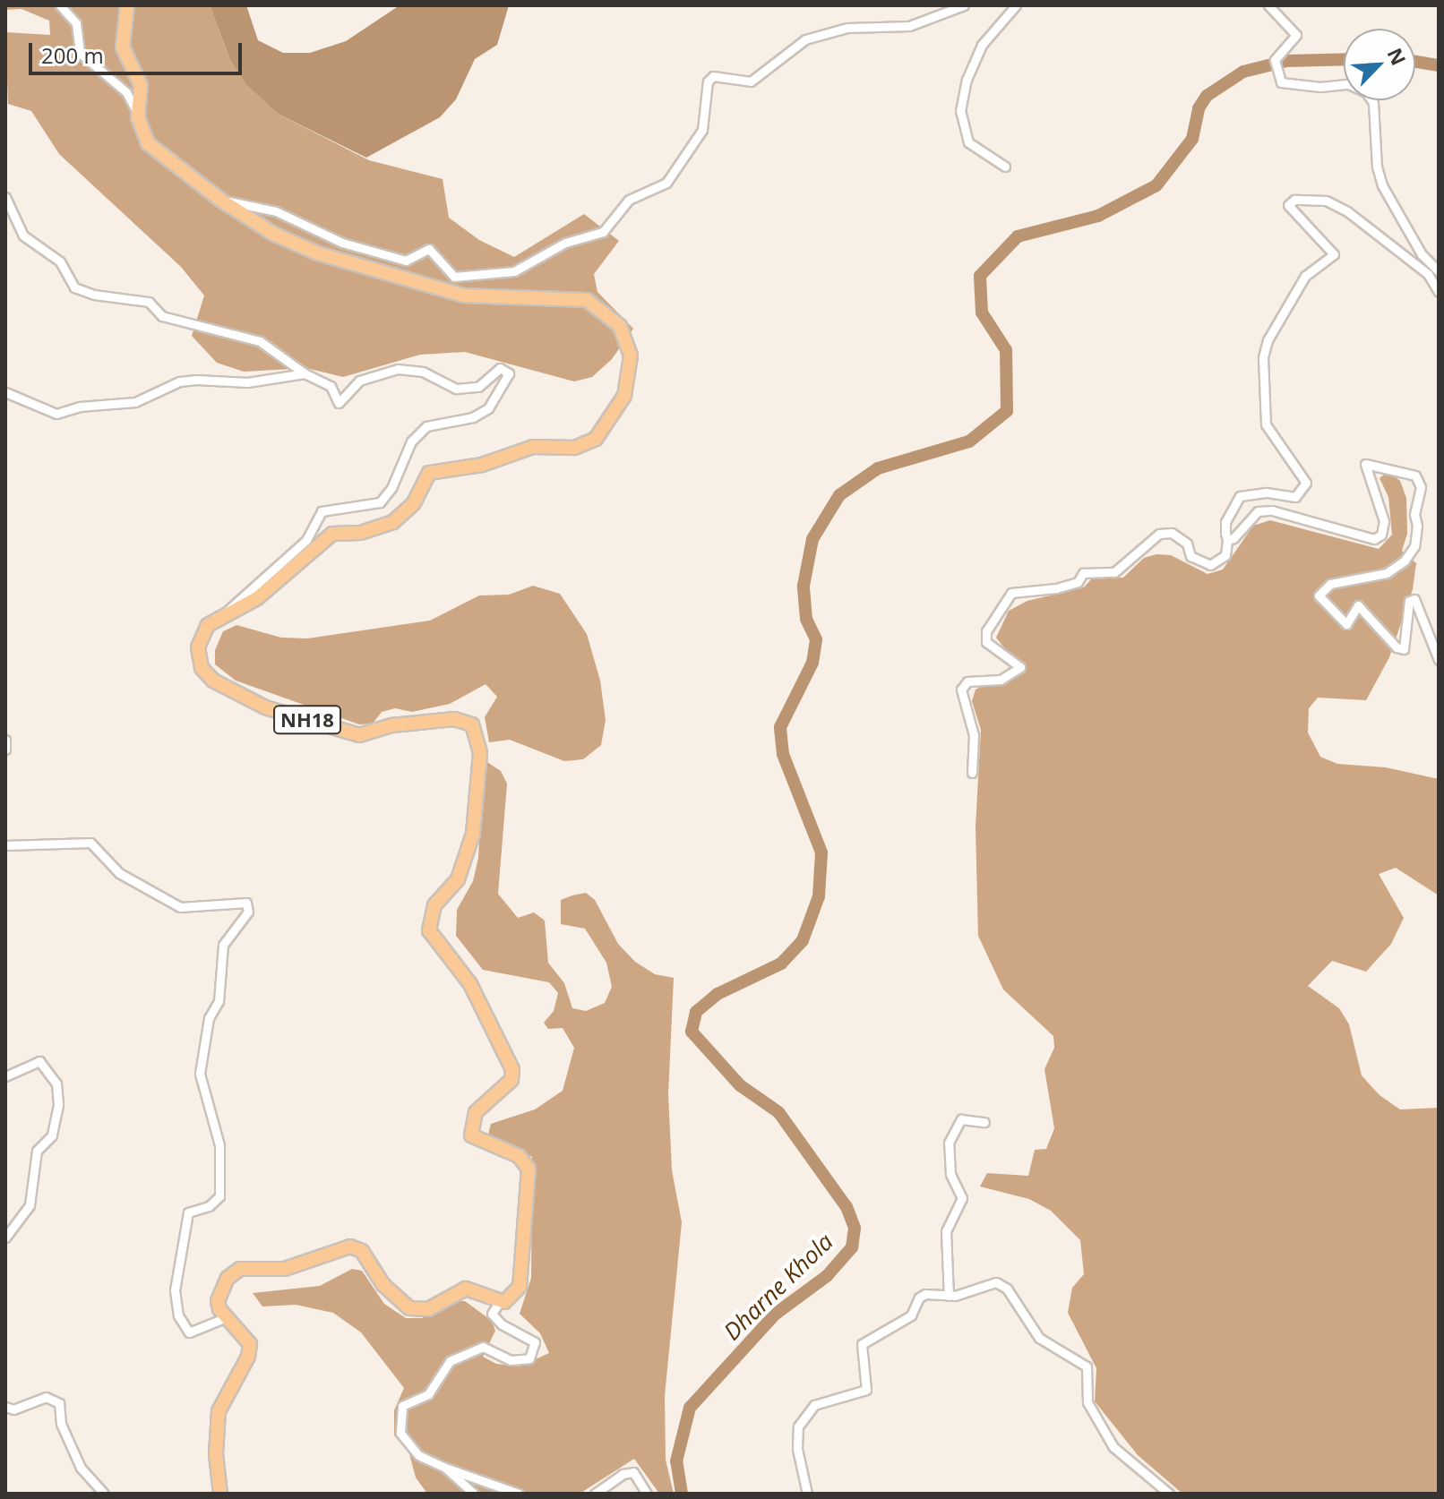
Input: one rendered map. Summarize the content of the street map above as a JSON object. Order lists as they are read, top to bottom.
{
  "streets": {
    "main road": ["NH18"]
  },
  "water": ["Dharne Khola"],
  "scale_bar": "200 m",
  "north": "top right"
}
